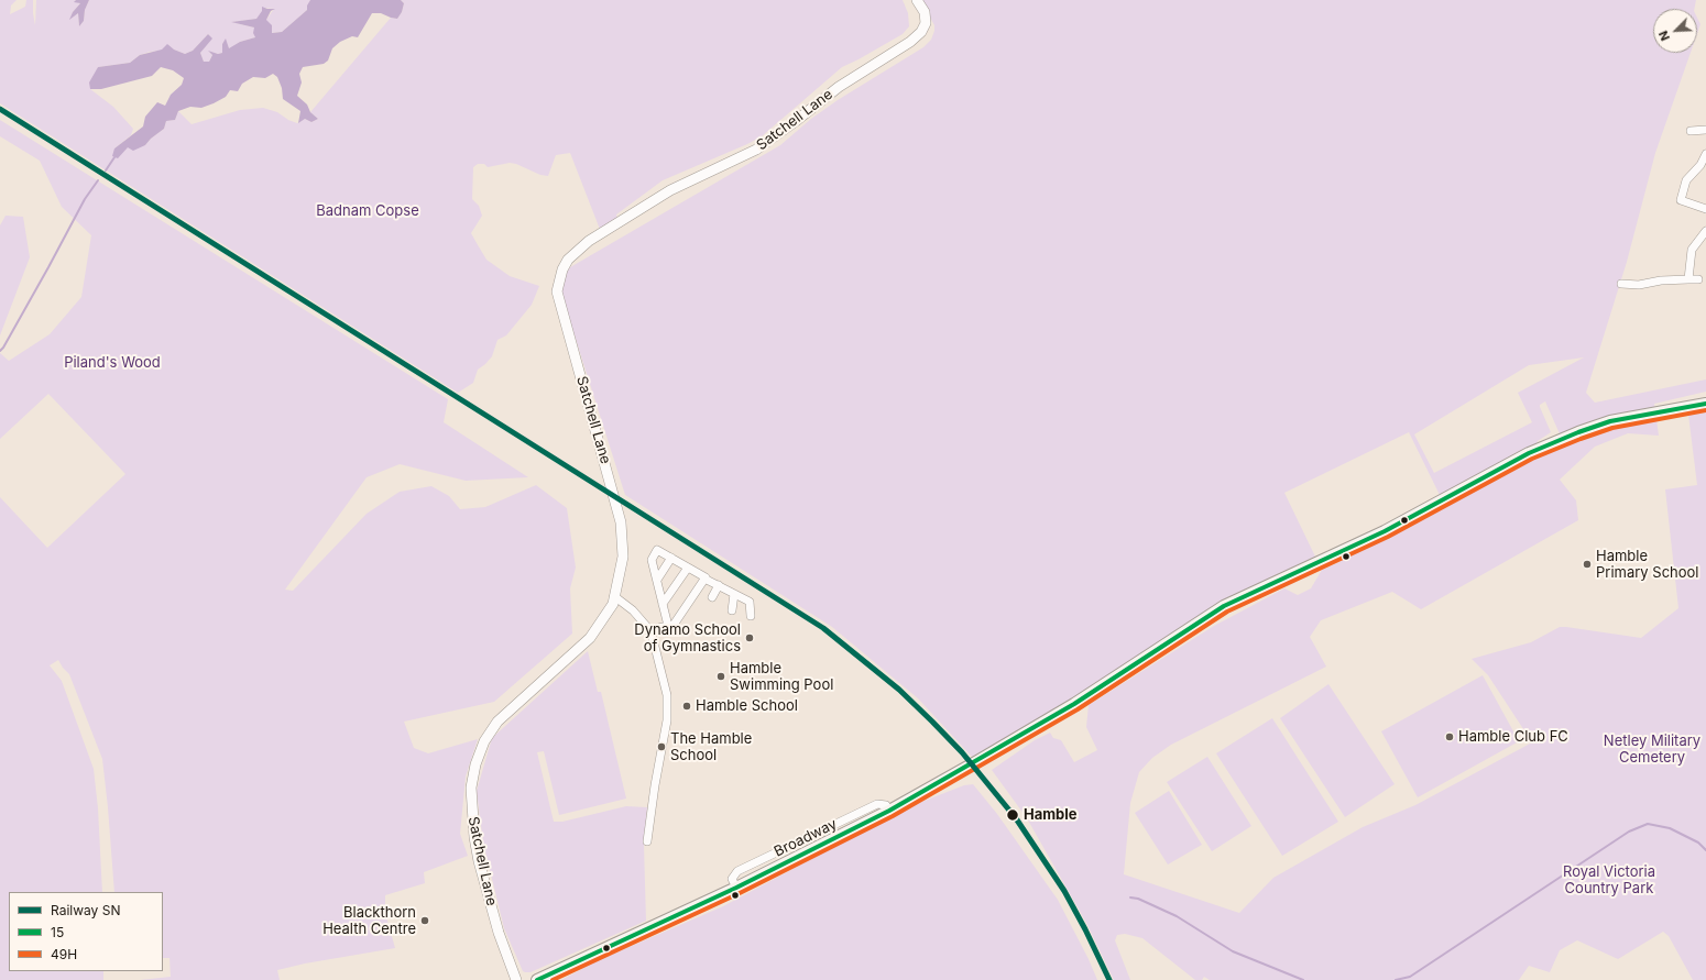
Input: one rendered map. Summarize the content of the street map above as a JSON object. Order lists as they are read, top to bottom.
{
  "streets": {
    "street": ["Satchell Lane"]
  },
  "parks": [
    "Badnam Copse",
    "Piland's Wood",
    "Netley Military Cemetery",
    "Royal Victoria Country Park"
  ],
  "places": [
    "Hamble Primary School",
    "Dynamo School of Gymnastics",
    "Hamble Swimming Pool",
    "Hamble School",
    "Hamble Club FC",
    "The Hamble School",
    "Hamble",
    "Blackthorn Health Centre"
  ],
  "lines": ["rail line SN", "transit line 15", "transit line 49H"],
  "legend": ["Railway SN", "15", "49H"],
  "north": "bottom left"
}
